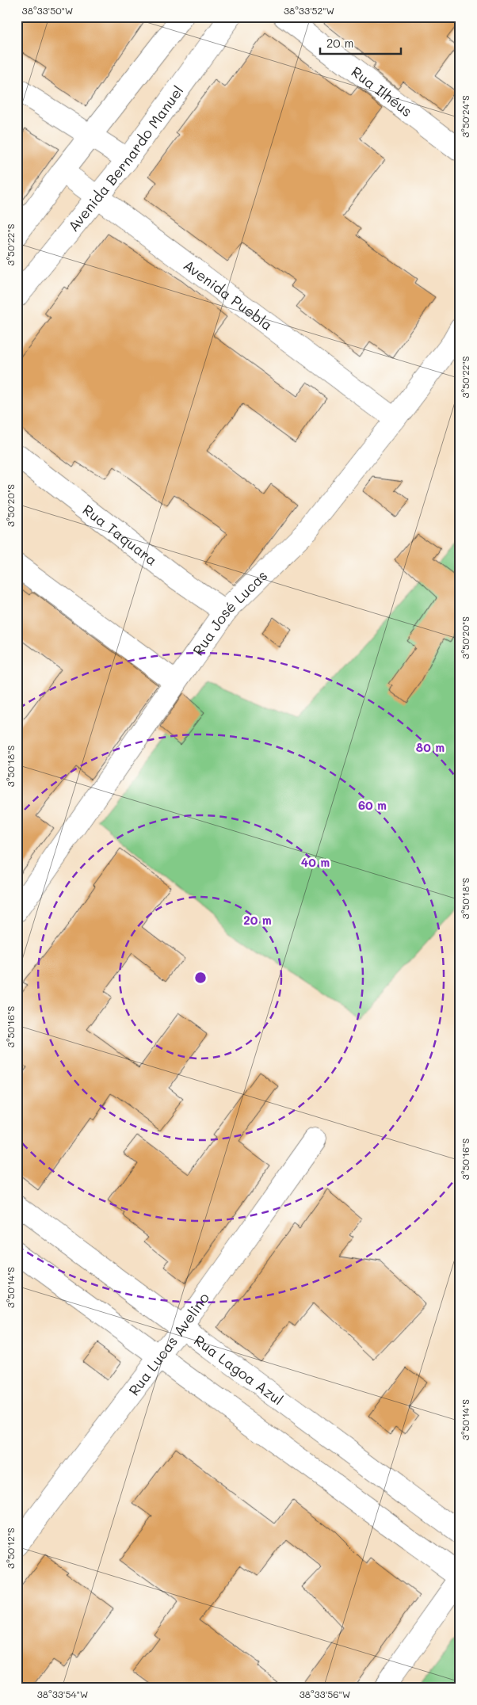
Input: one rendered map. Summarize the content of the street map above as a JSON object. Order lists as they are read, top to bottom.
{
  "streets": {
    "street": [
      "Rua Ilhéus",
      "Avenida Bernardo Manuel",
      "Avenida Puebla",
      "Rua Taquara",
      "Rua José Lucas",
      "Rua Lucas Avelino",
      "Rua Lagoa Azul"
    ]
  },
  "crossings": [
    ["Avenida Bernardo Manuel", "Avenida Puebla"],
    ["Avenida Puebla", "Rua José Lucas"],
    ["Rua Taquara", "Rua José Lucas"],
    ["Rua Lucas Avelino", "Rua Lagoa Azul"]
  ],
  "scale_bar": "20 m",
  "coordinates": [
    "38°33'50\"W",
    "38°33'52\"W",
    "3°50'24\"S",
    "3°50'22\"S",
    "3°50'20\"S",
    "3°50'18\"S",
    "3°50'16\"S",
    "3°50'14\"S",
    "3°50'12\"S",
    "38°33'54\"W",
    "38°33'56\"W"
  ],
  "rings": [
    "80 m",
    "60 m",
    "40 m",
    "20 m"
  ]
}
